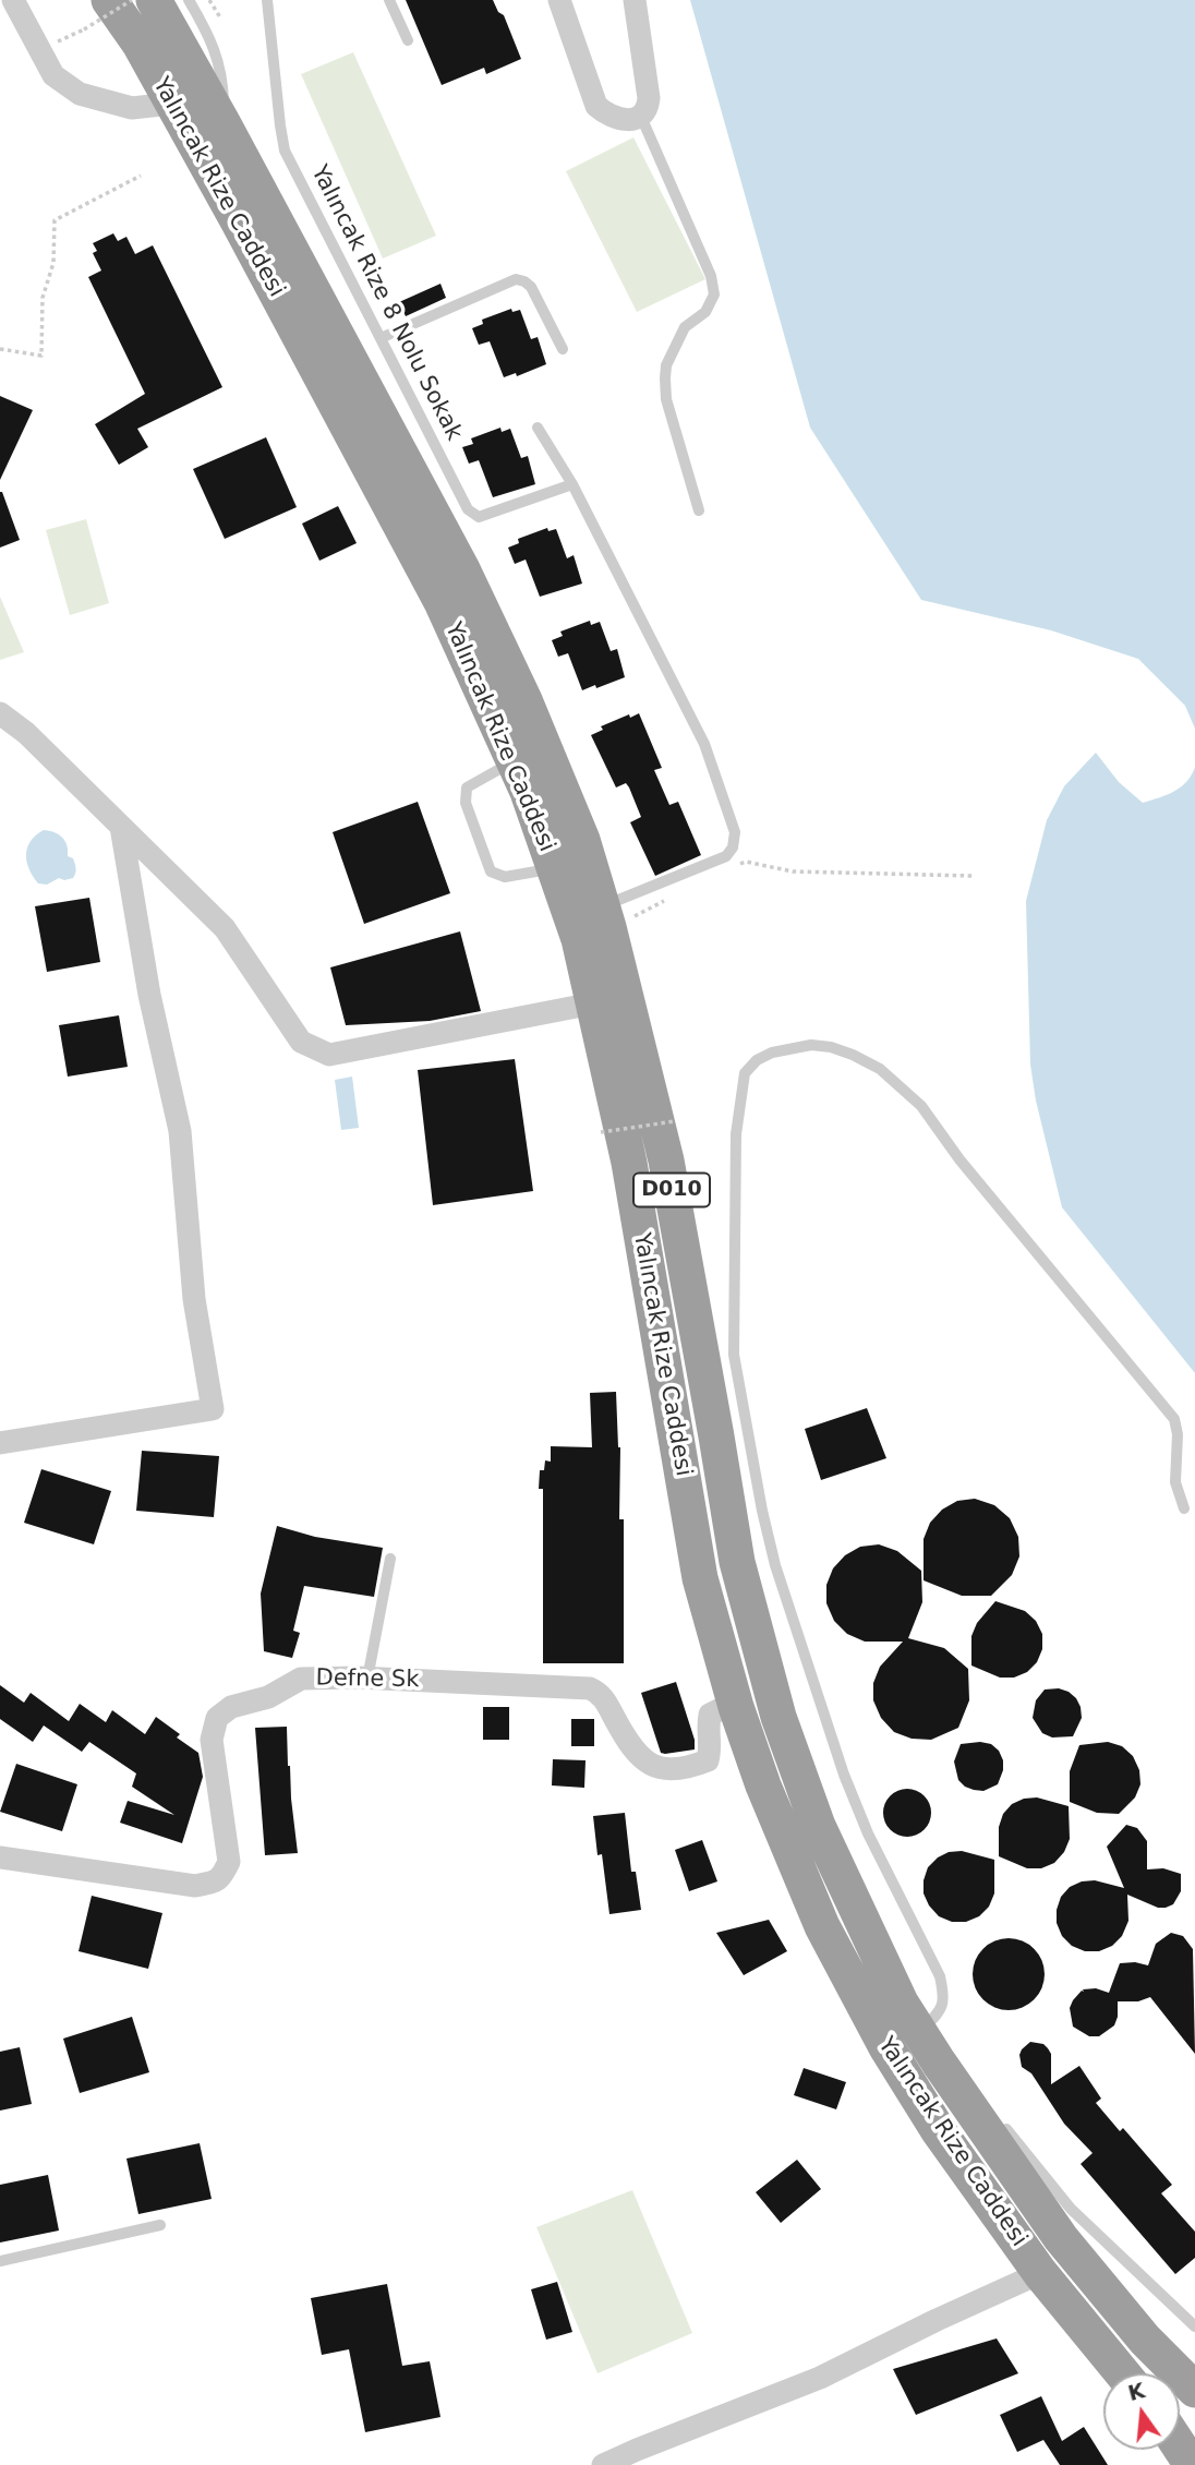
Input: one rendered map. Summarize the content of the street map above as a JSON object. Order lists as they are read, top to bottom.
{
  "streets": {
    "highway": ["Yalıncak Rize Caddesi", "D010"],
    "street": ["Defne Sk"],
    "lane": ["Yalıncak Rize 8 Nolu Sokak"]
  },
  "crossings": [
    ["Yalıncak Rize Caddesi", "Defne Sk"]
  ],
  "north": "top"
}
